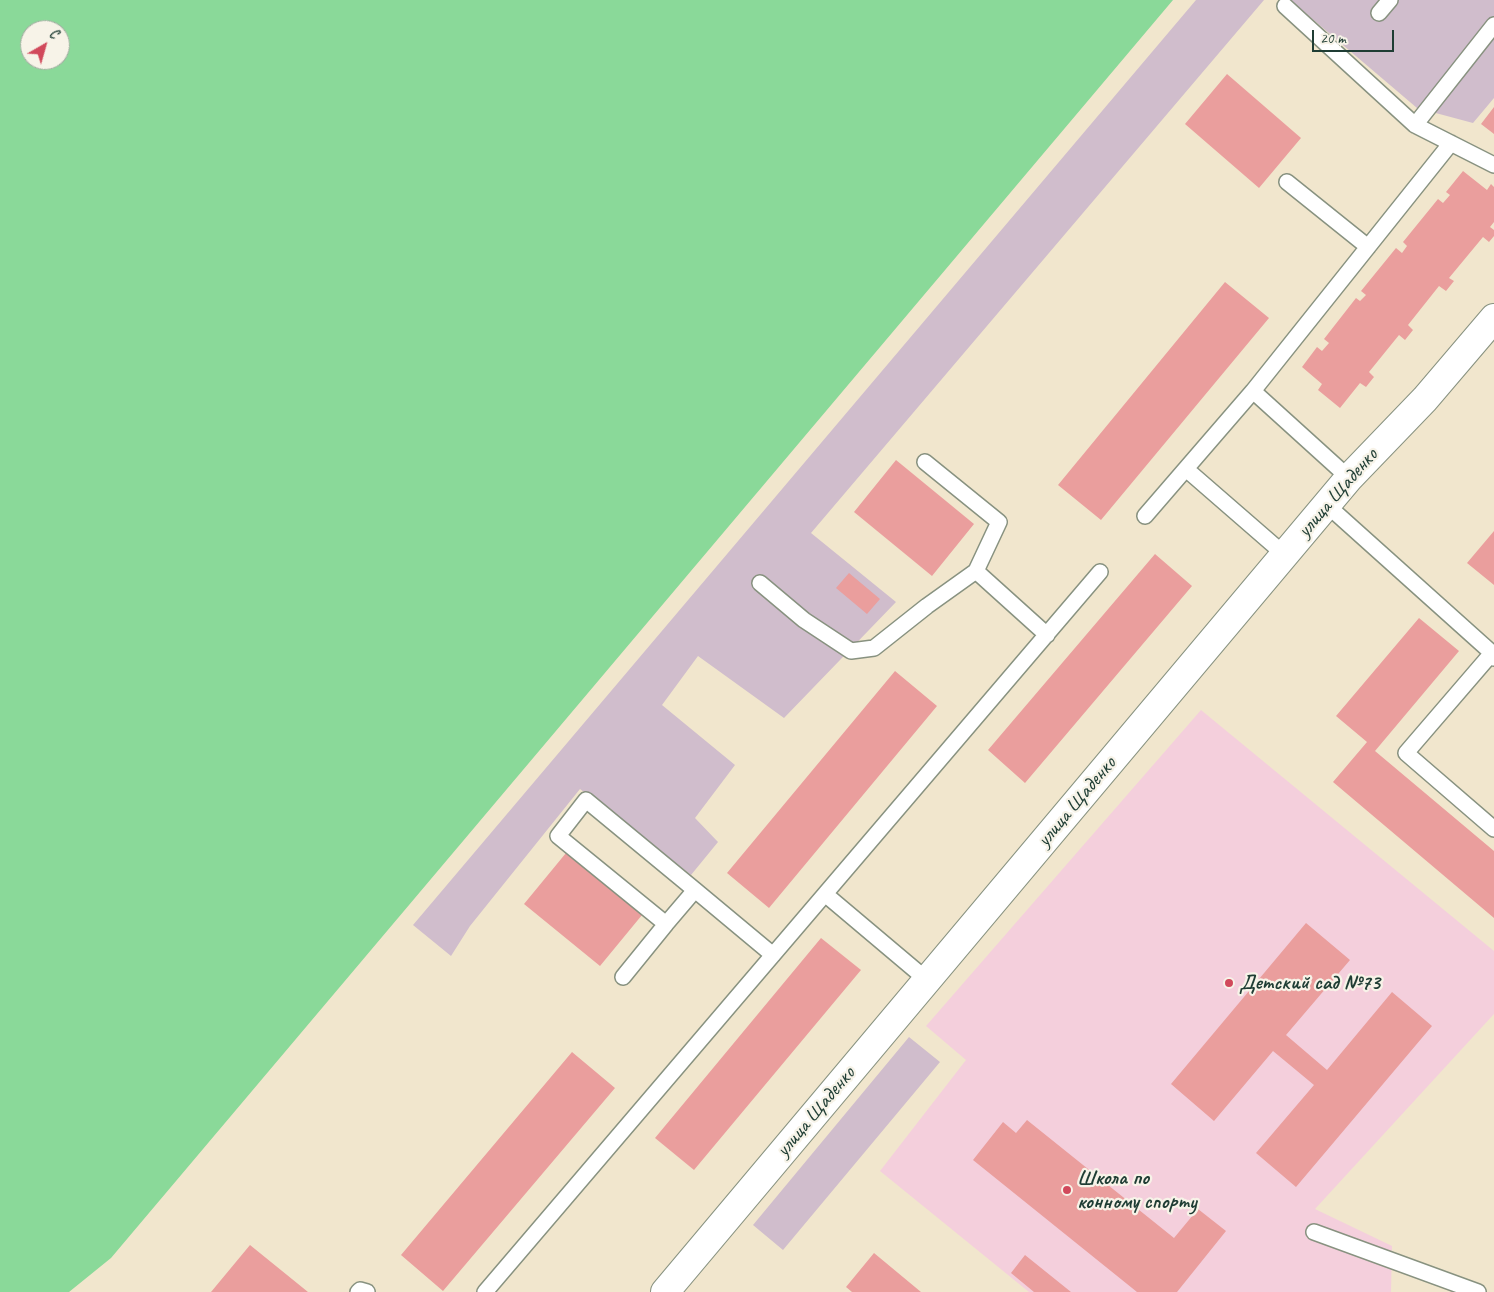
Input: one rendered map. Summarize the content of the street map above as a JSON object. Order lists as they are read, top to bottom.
{
  "streets": {
    "street": ["улица Щаденко"]
  },
  "places": ["Детский сад №73", "Школа по конному спорту"],
  "scale_bar": "20 m",
  "north": "top right"
}
